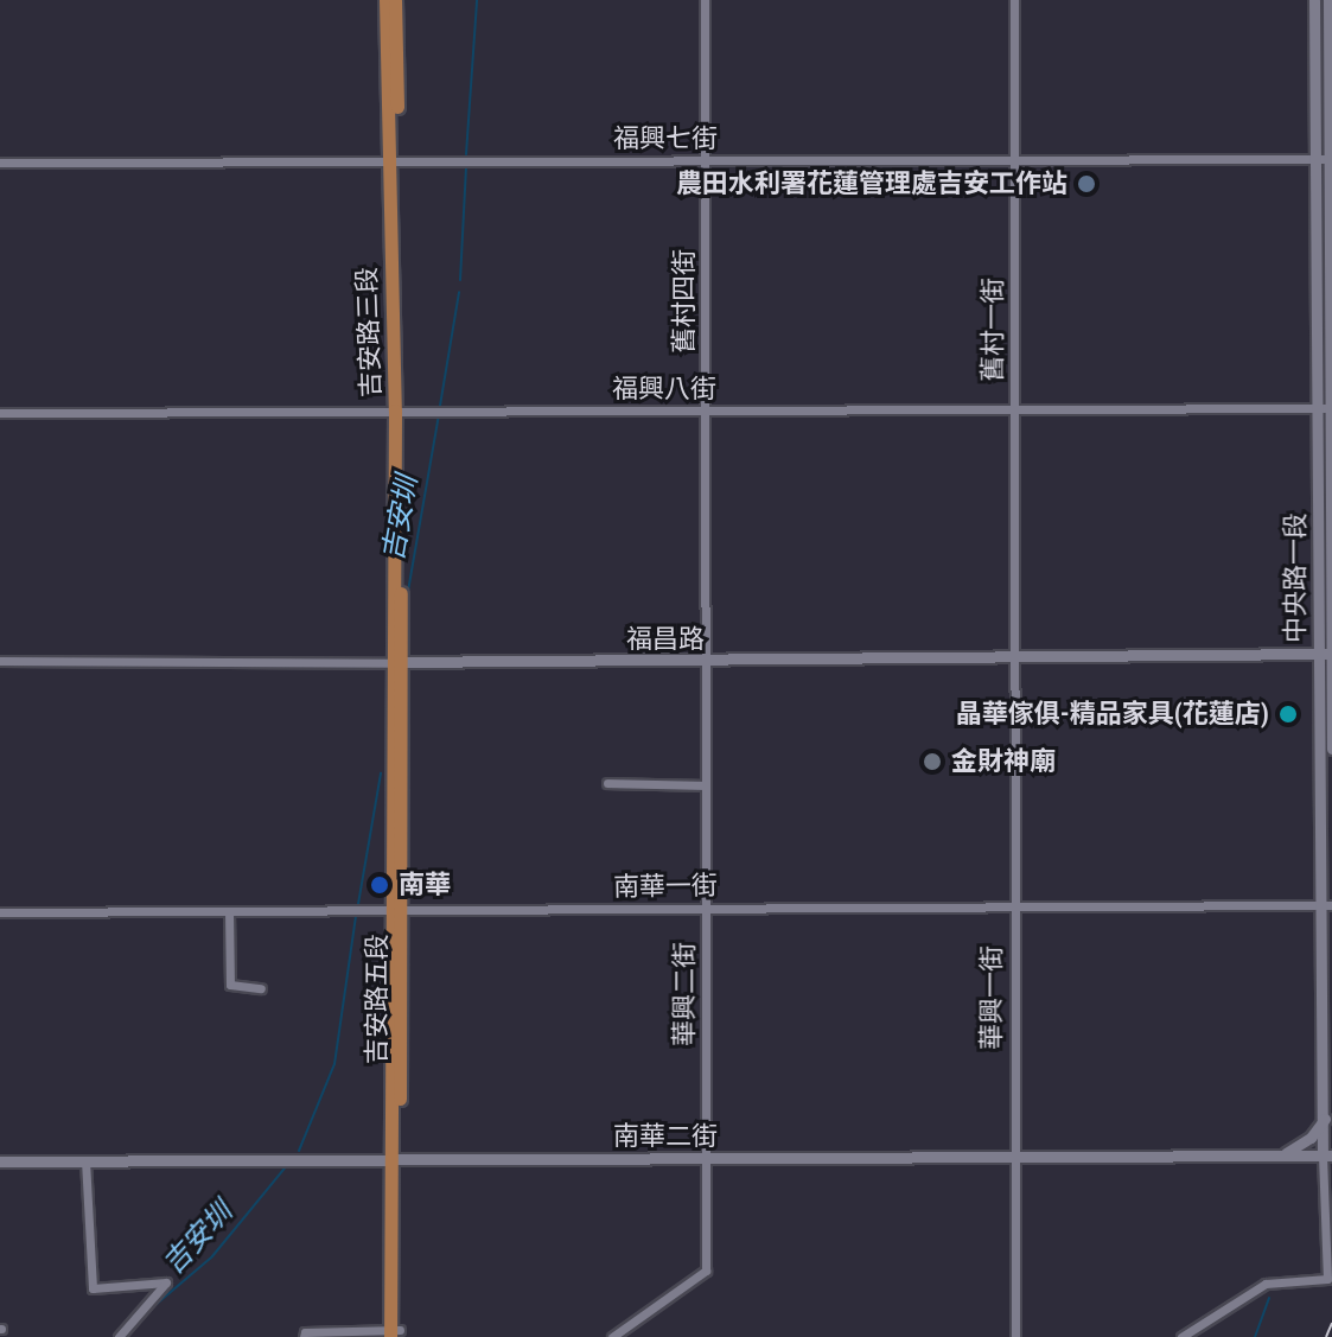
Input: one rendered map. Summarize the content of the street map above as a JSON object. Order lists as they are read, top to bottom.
{
  "streets": {
    "main road": ["吉安路三段", "吉安路五段"],
    "street": [
      "福興七街",
      "舊村四街",
      "舊村一街",
      "福興八街",
      "中央路一段",
      "福昌路",
      "南華一街",
      "華興二街",
      "華興一街",
      "南華二街"
    ]
  },
  "crossings": [
    ["福興七街", "舊村四街"],
    ["福興七街", "舊村一街"],
    ["福興七街", "吉安路三段"],
    ["福興七街", "中央路一段"],
    ["舊村四街", "福興八街"],
    ["舊村四街", "福昌路"],
    ["舊村四街", "華興二街"],
    ["舊村一街", "福興八街"],
    ["舊村一街", "福昌路"],
    ["舊村一街", "華興一街"],
    ["吉安路三段", "福興八街"],
    ["吉安路三段", "福昌路"],
    ["吉安路三段", "吉安路五段"],
    ["福興八街", "中央路一段"],
    ["中央路一段", "福昌路"],
    ["中央路一段", "南華一街"],
    ["中央路一段", "南華二街"],
    ["福昌路", "華興二街"],
    ["福昌路", "華興一街"],
    ["福昌路", "吉安路五段"],
    ["南華一街", "華興二街"],
    ["南華一街", "華興一街"],
    ["南華一街", "吉安路五段"],
    ["華興二街", "南華二街"],
    ["華興一街", "南華二街"],
    ["吉安路五段", "南華二街"]
  ],
  "water": ["吉安圳"],
  "places": [
    "農田水利署花蓮管理處吉安工作站",
    "晶華傢俱-精品家具(花蓮店)",
    "金財神廟",
    "南華"
  ]
}
